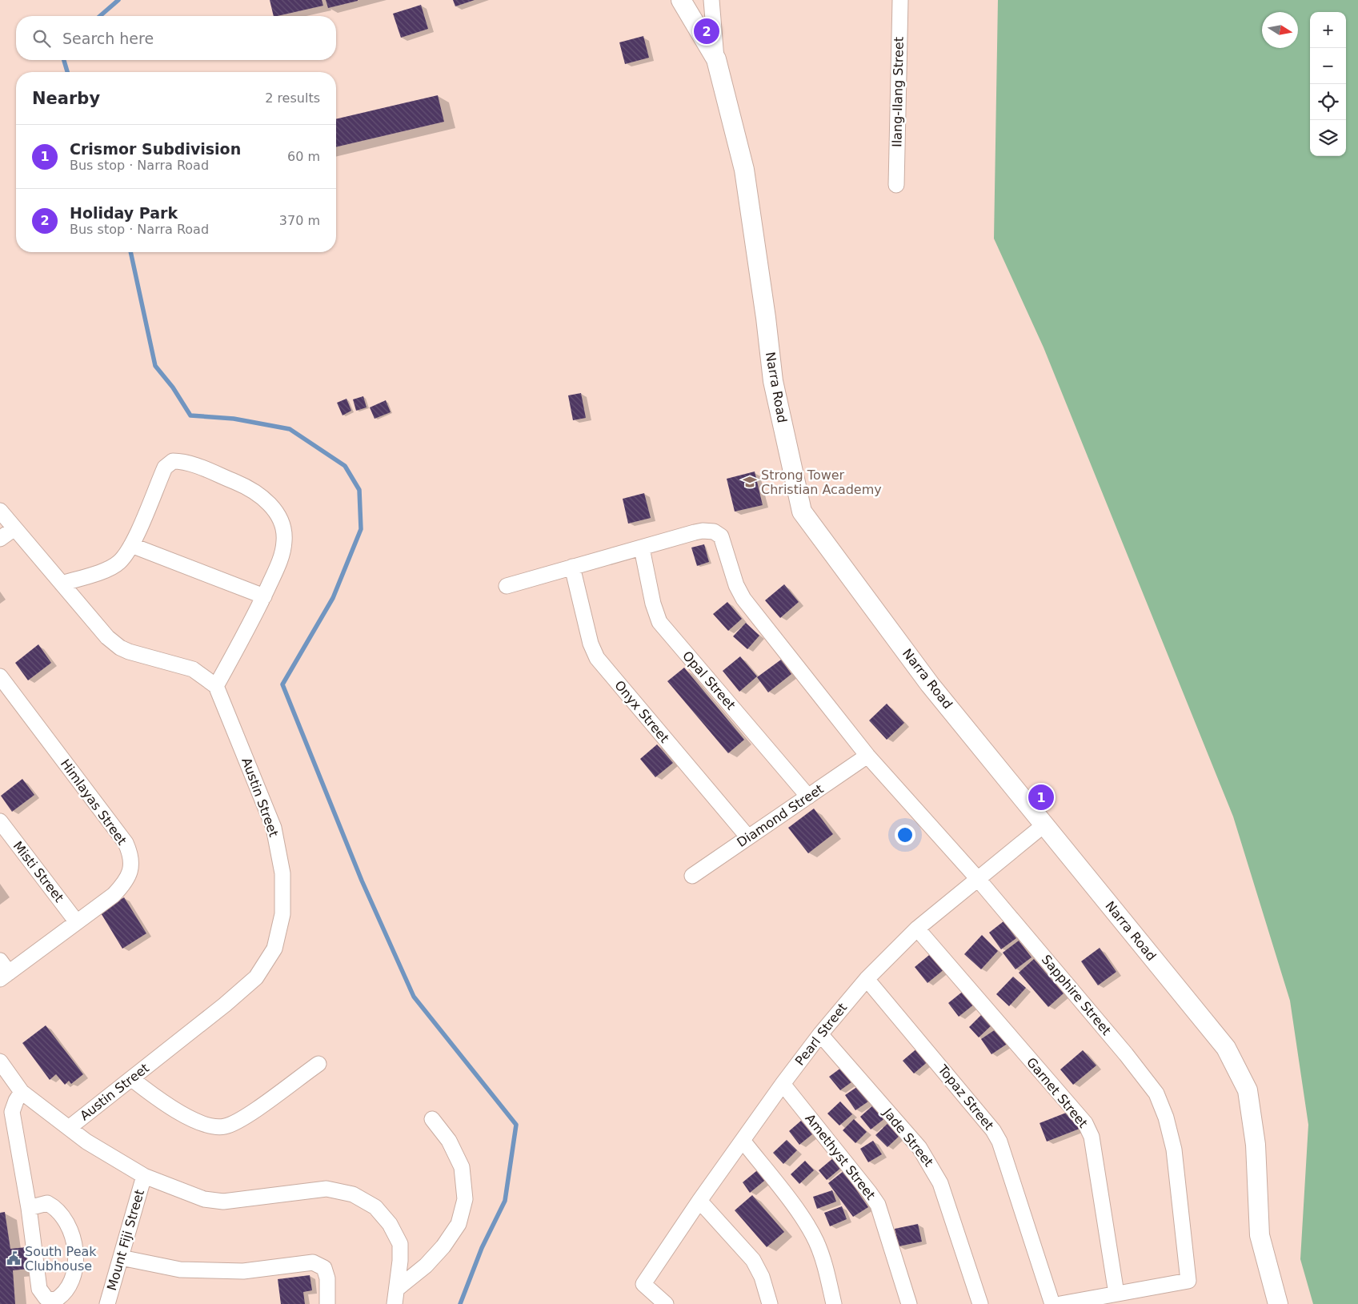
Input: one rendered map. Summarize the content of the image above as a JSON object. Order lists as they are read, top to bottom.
{
  "streets": {
    "street": [
      "Ilang-Ilang Street",
      "Narra Road",
      "Opal Street",
      "Onyx Street",
      "Austin Street",
      "Himlayas Street",
      "Diamond Street",
      "Misti Street",
      "Sapphire Street",
      "Pearl Street",
      "Garnet Street",
      "Topaz Street",
      "Jade Street",
      "Amethyst Street",
      "Mount Fiji Street"
    ]
  },
  "crossings": [
    ["Narra Road", "Pearl Street"],
    ["Opal Street", "Diamond Street"],
    ["Opal Street", "Sapphire Street"],
    ["Onyx Street", "Diamond Street"],
    ["Himlayas Street", "Misti Street"],
    ["Diamond Street", "Sapphire Street"],
    ["Sapphire Street", "Pearl Street"],
    ["Sapphire Street", "Garnet Street"],
    ["Pearl Street", "Garnet Street"],
    ["Pearl Street", "Topaz Street"],
    ["Pearl Street", "Jade Street"],
    ["Pearl Street", "Amethyst Street"]
  ],
  "places": {
    "school or university": ["Strong Tower Christian Academy"],
    "public building": ["South Peak Clubhouse"]
  },
  "north": "right",
  "page": {
    "map_buttons": ["+", "−"],
    "search": "Search here",
    "pins": ["2", "1"],
    "heading": ["Nearby", "2 results"],
    "list": [
      {
        "mark": "1",
        "name": "Crismor Subdivision",
        "note": "Bus stop · Narra Road",
        "value": "60 m"
      },
      {
        "mark": "2",
        "name": "Holiday Park",
        "note": "Bus stop · Narra Road",
        "value": "370 m"
      }
    ]
  }
}
